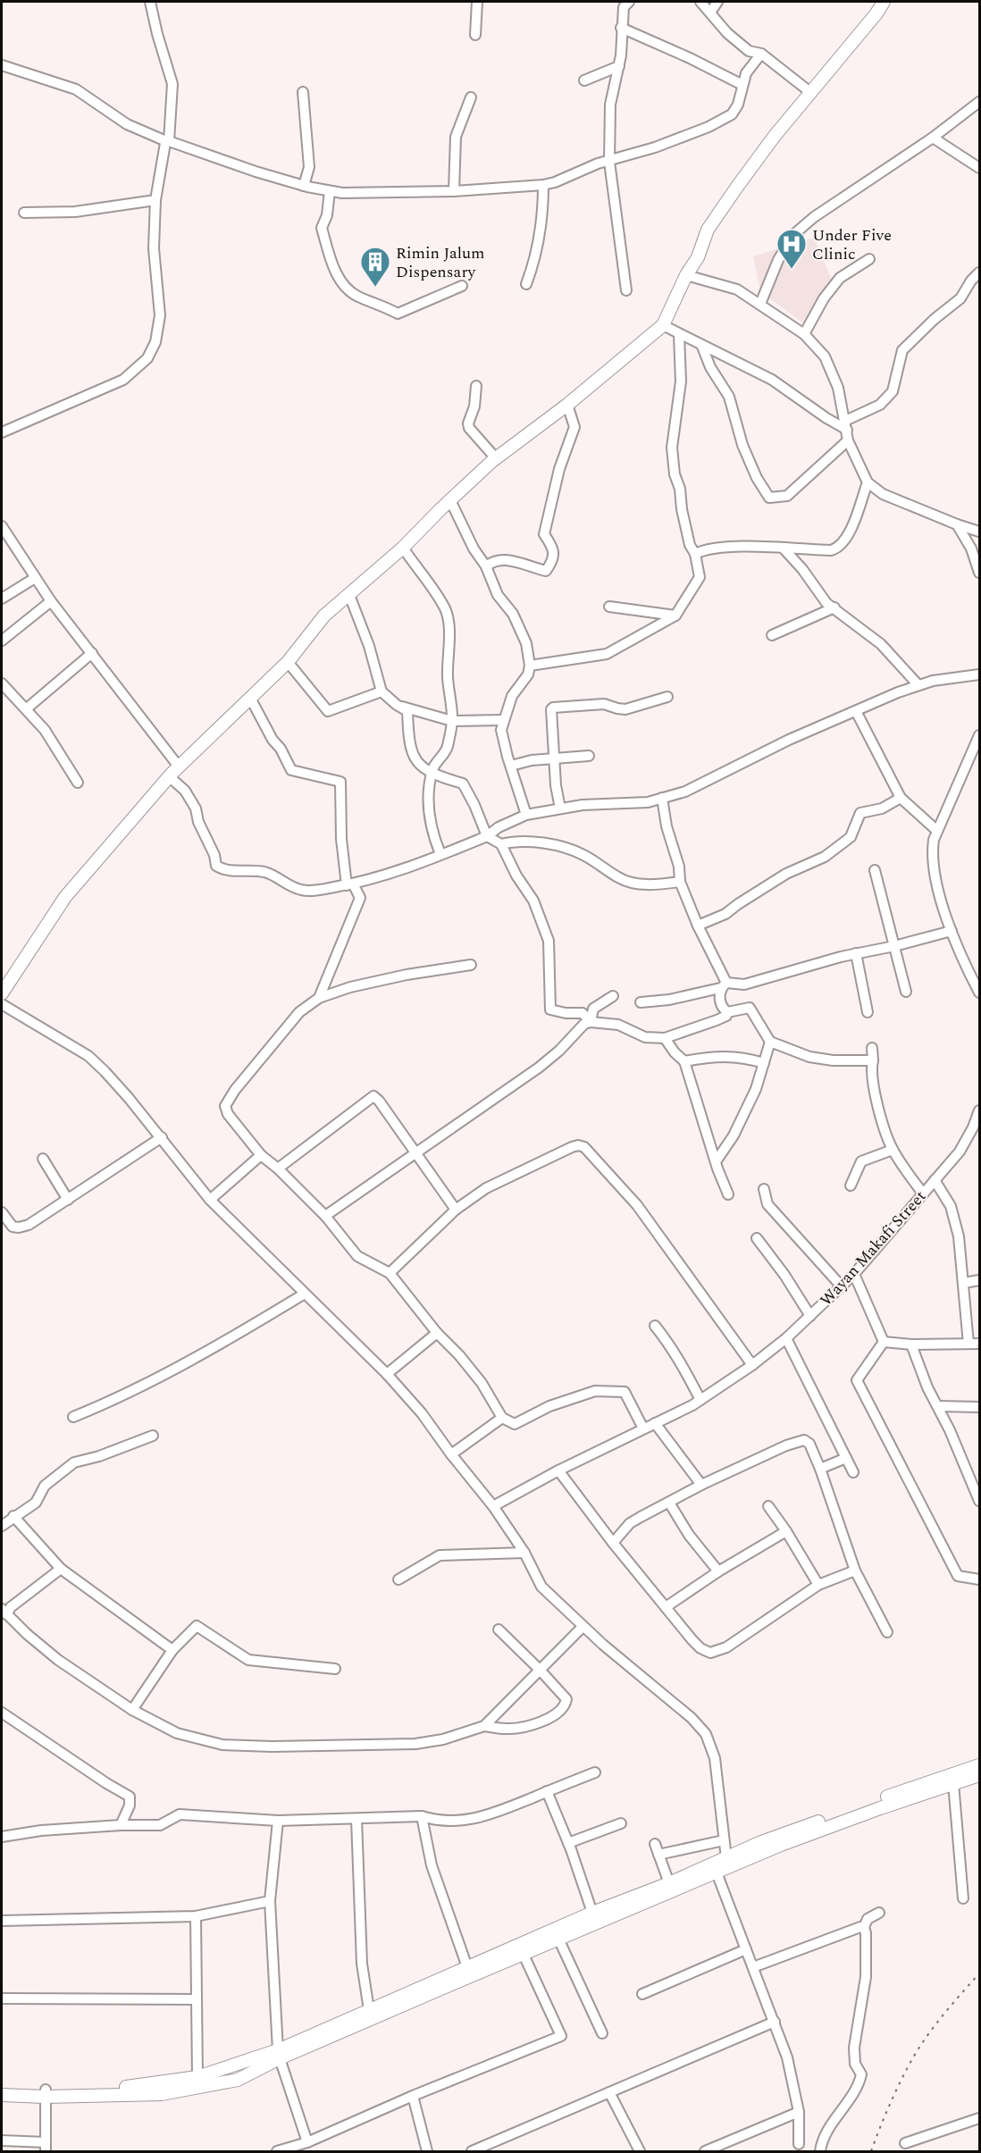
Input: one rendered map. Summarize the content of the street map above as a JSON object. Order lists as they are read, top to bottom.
{
  "streets": {
    "street": ["Wayan Makafi Street"]
  },
  "places": {
    "hospital": ["Under Five Clinic"],
    "building": ["Rimin Jalum Dispensary"]
  }
}
